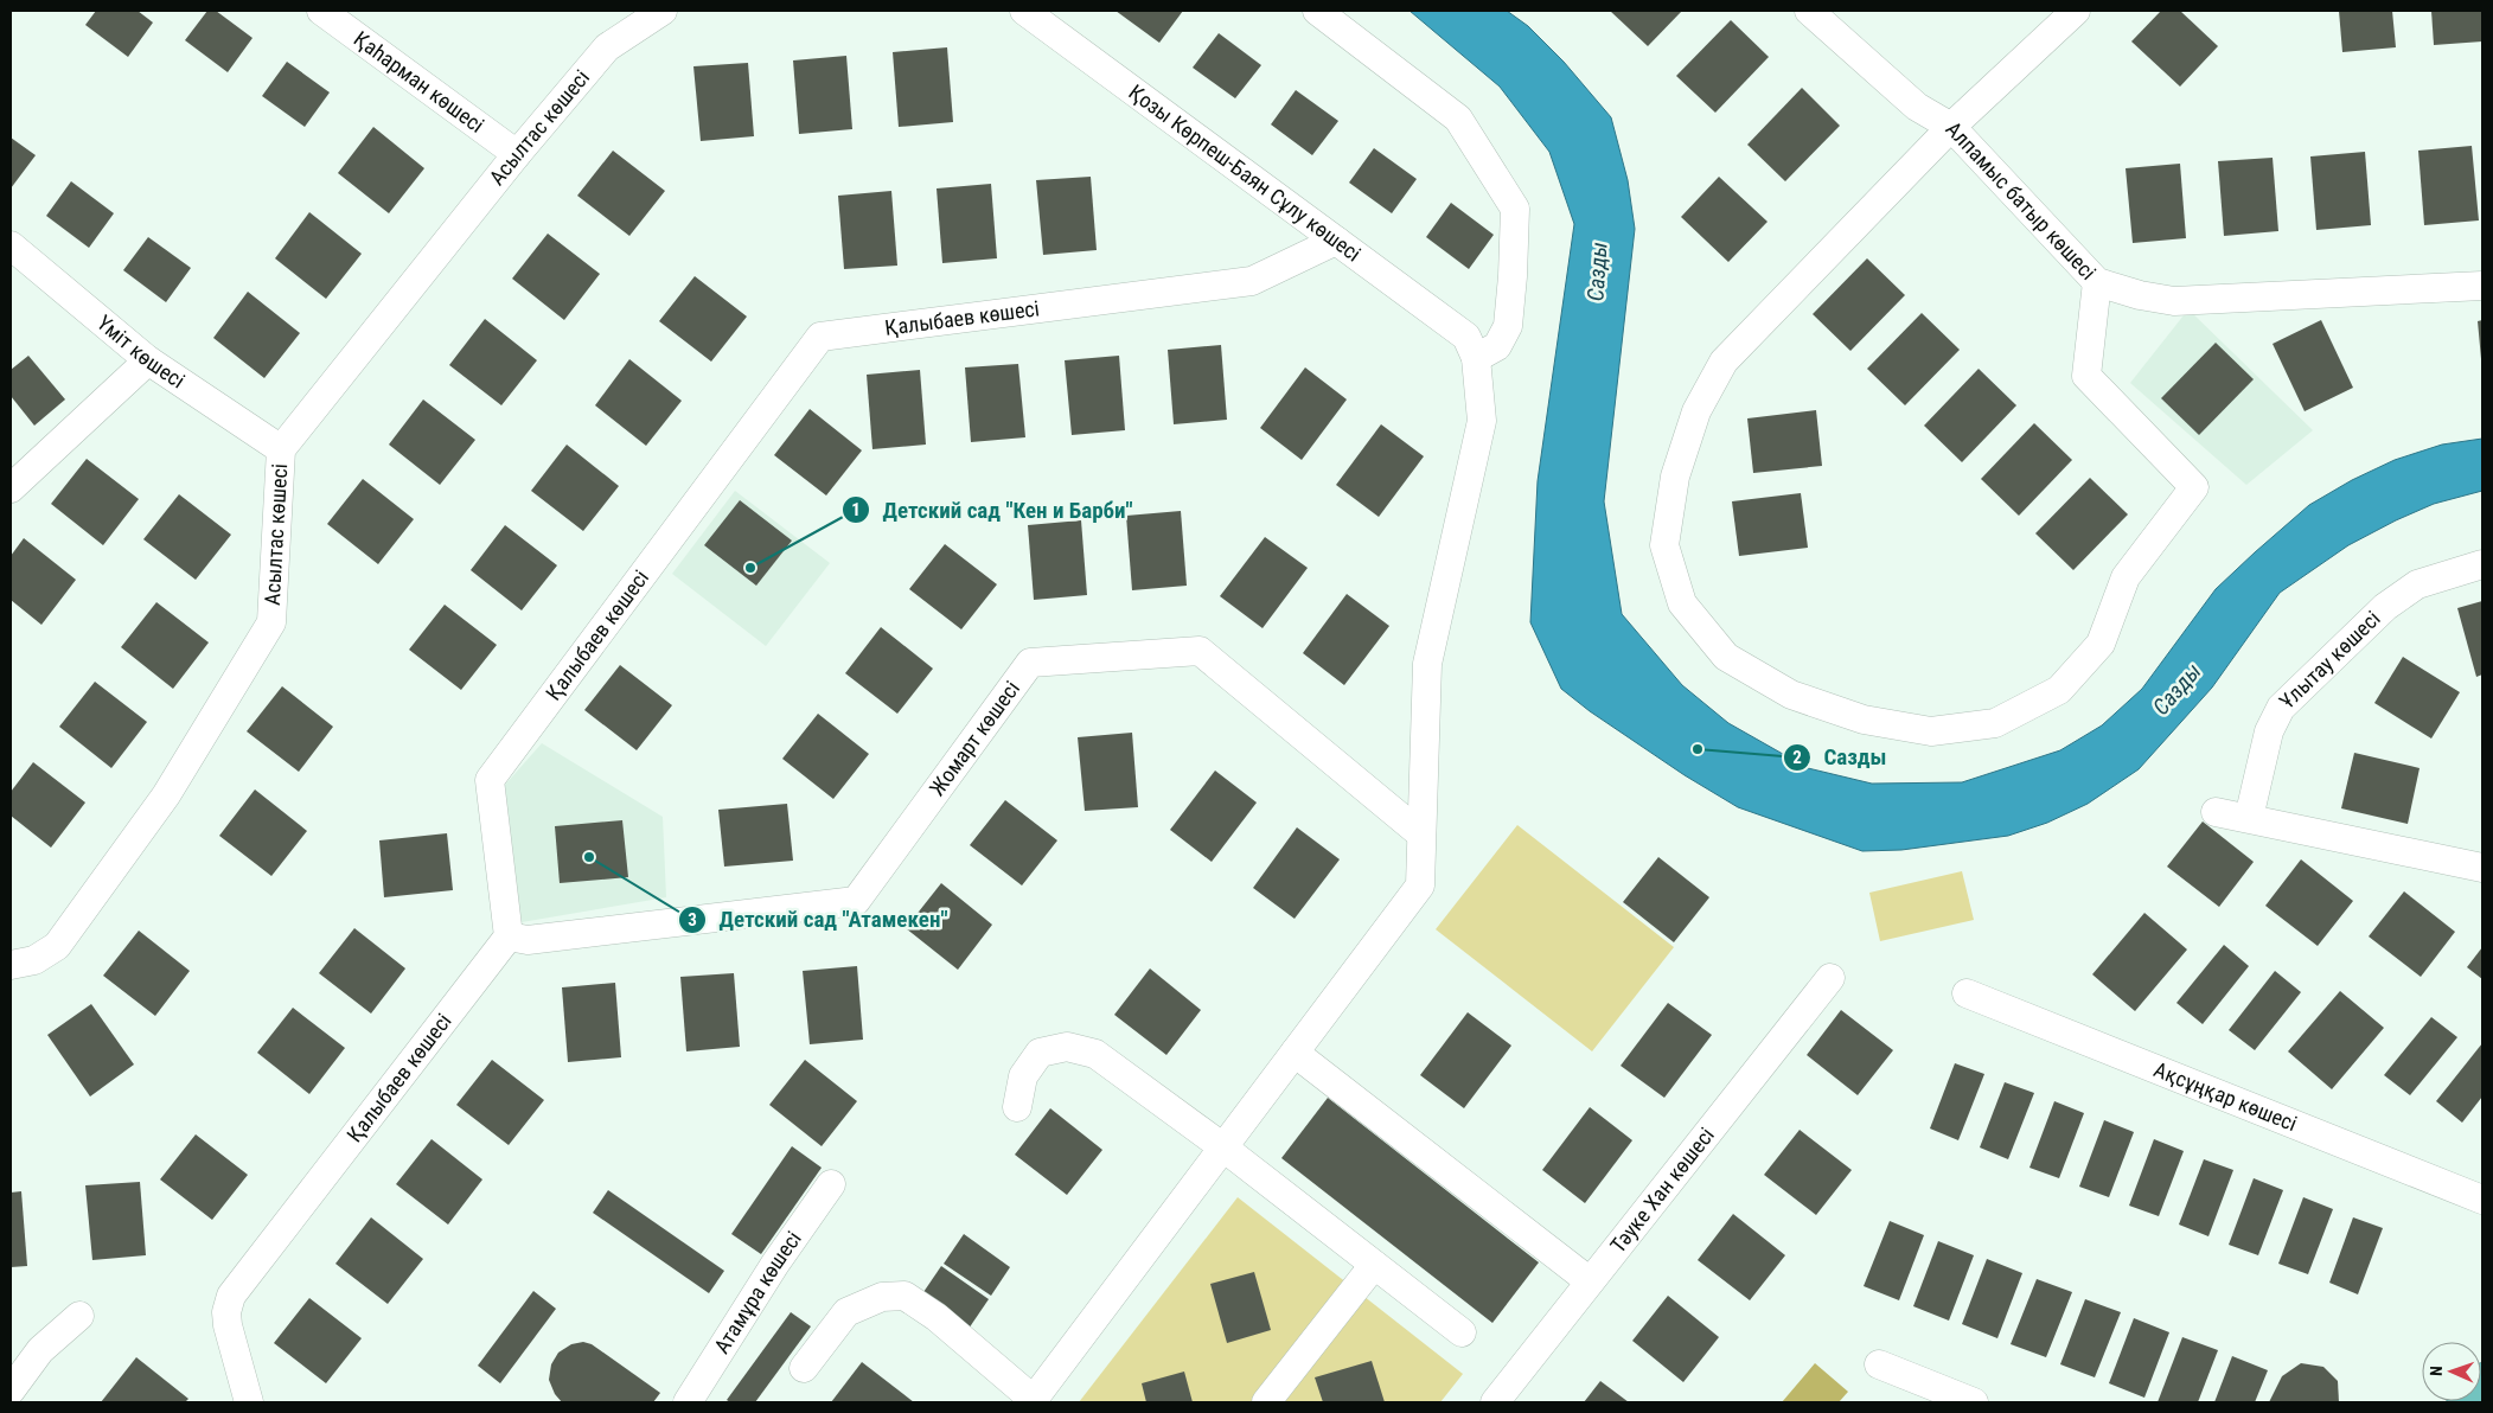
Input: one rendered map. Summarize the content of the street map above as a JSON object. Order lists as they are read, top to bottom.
{
  "streets": {
    "street": [
      "Қаһарман көшесі",
      "Асылтас көшесі",
      "Қозы Көрпеш-Баян Сұлу көшесі",
      "Алпамыс батыр көшесі",
      "Қалыбаев көшесі",
      "Үміт көшесі",
      "Ұлытау көшесі",
      "Жомарт көшесі",
      "Ақсұңқар көшесі",
      "Тәуке Хан көшесі",
      "Атамұра көшесі"
    ]
  },
  "crossings": [
    ["Қаһарман көшесі", "Асылтас көшесі"],
    ["Асылтас көшесі", "Үміт көшесі"],
    ["Қозы Көрпеш-Баян Сұлу көшесі", "Қалыбаев көшесі"],
    ["Қалыбаев көшесі", "Жомарт көшесі"]
  ],
  "water": ["Сазды"],
  "places": ["Детский сад \"Кен и Барби\"", "Сазды", "Детский сад \"Атамекен\""],
  "north": "left"
}
